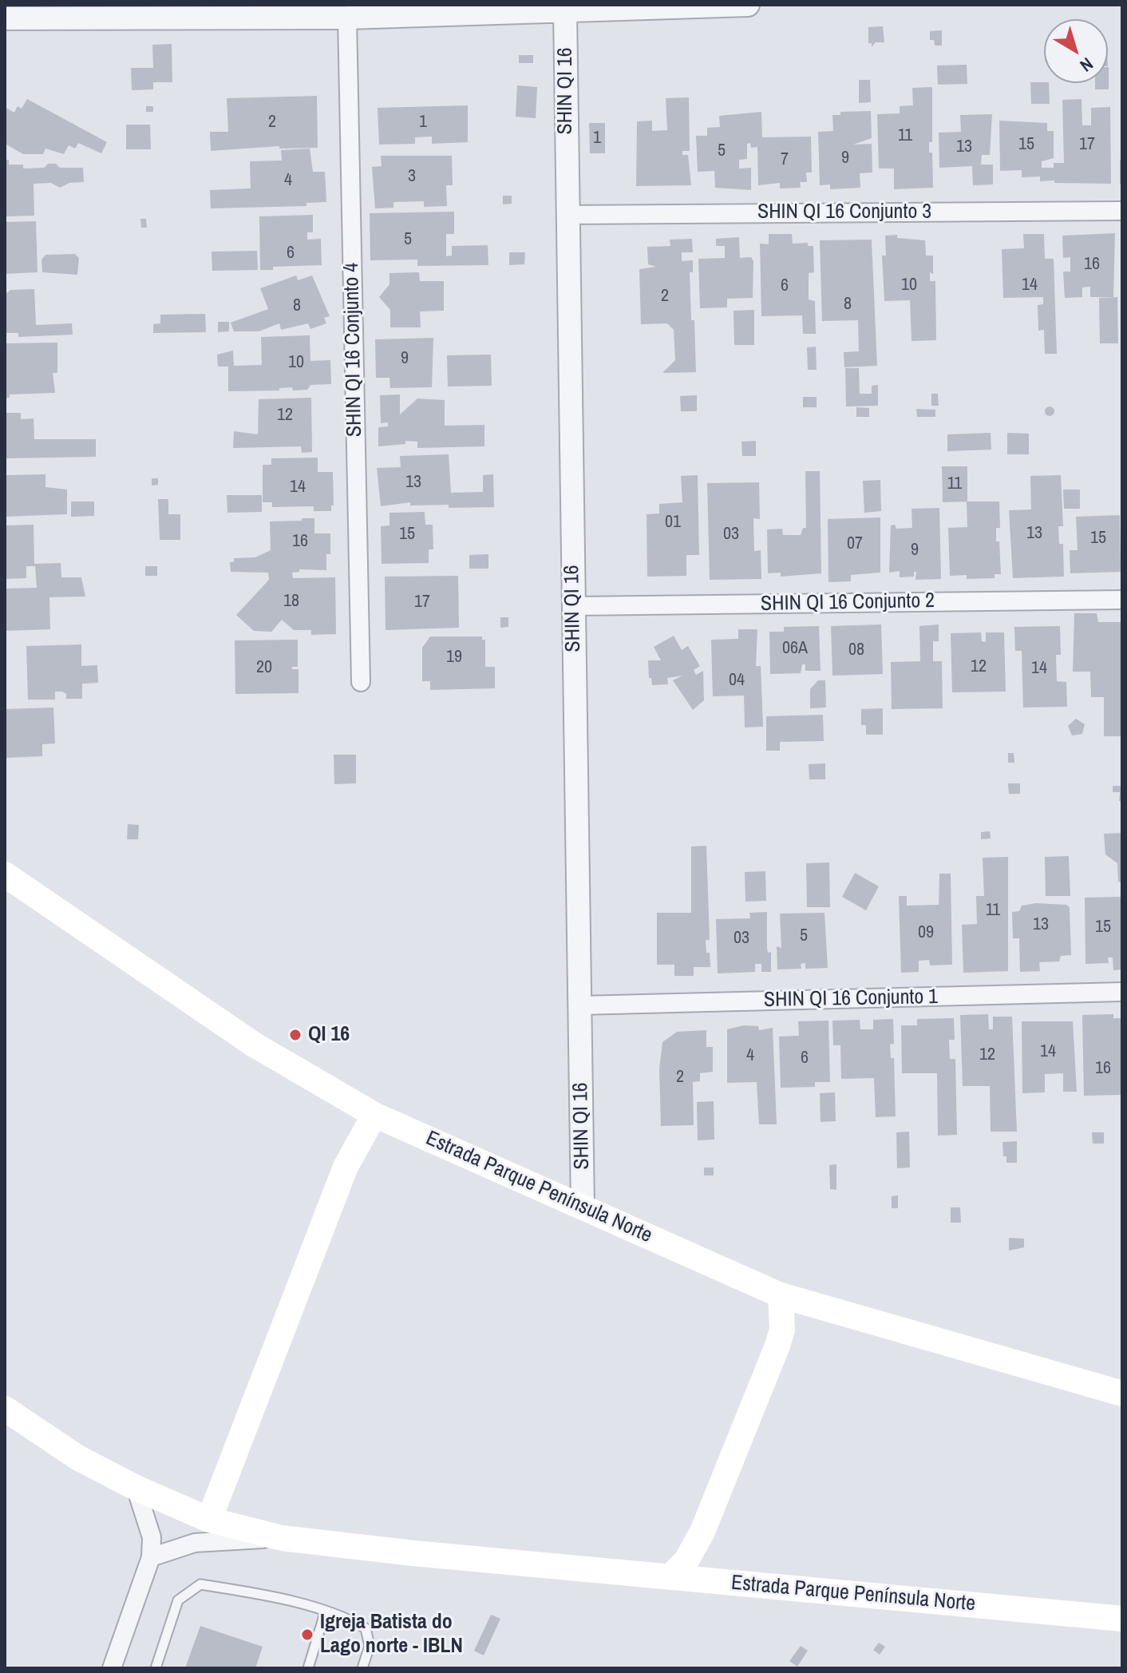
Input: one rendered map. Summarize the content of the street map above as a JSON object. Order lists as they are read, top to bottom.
{
  "streets": {
    "main road": ["Estrada Parque Península Norte"],
    "street": [
      "SHIN QI 16",
      "SHIN QI 16 Conjunto 3",
      "SHIN QI 16 Conjunto 4",
      "SHIN QI 16 Conjunto 2",
      "SHIN QI 16 Conjunto 1"
    ]
  },
  "crossings": [
    ["SHIN QI 16", "SHIN QI 16 Conjunto 3"],
    ["SHIN QI 16", "SHIN QI 16 Conjunto 2"],
    ["SHIN QI 16", "SHIN QI 16 Conjunto 1"],
    ["SHIN QI 16", "Estrada Parque Península Norte"]
  ],
  "places": ["QI 16", "Igreja Batista do Lago norte - IBLN"],
  "house_numbers": [
    "2",
    "1",
    "11",
    "1",
    "15",
    "17",
    "13",
    "5",
    "9",
    "7",
    "3",
    "4",
    "5",
    "6",
    "16",
    "10",
    "14",
    "6",
    "2",
    "8",
    "8",
    "9",
    "10",
    "12",
    "13",
    "11",
    "14",
    "01",
    "13",
    "15",
    "03",
    "15",
    "16",
    "07",
    "9",
    "18",
    "17",
    "06A",
    "08",
    "19",
    "12",
    "20",
    "14",
    "04",
    "11",
    "13",
    "15",
    "09",
    "5",
    "03",
    "14",
    "12",
    "4",
    "6",
    "16",
    "2"
  ],
  "north": "bottom right"
}
